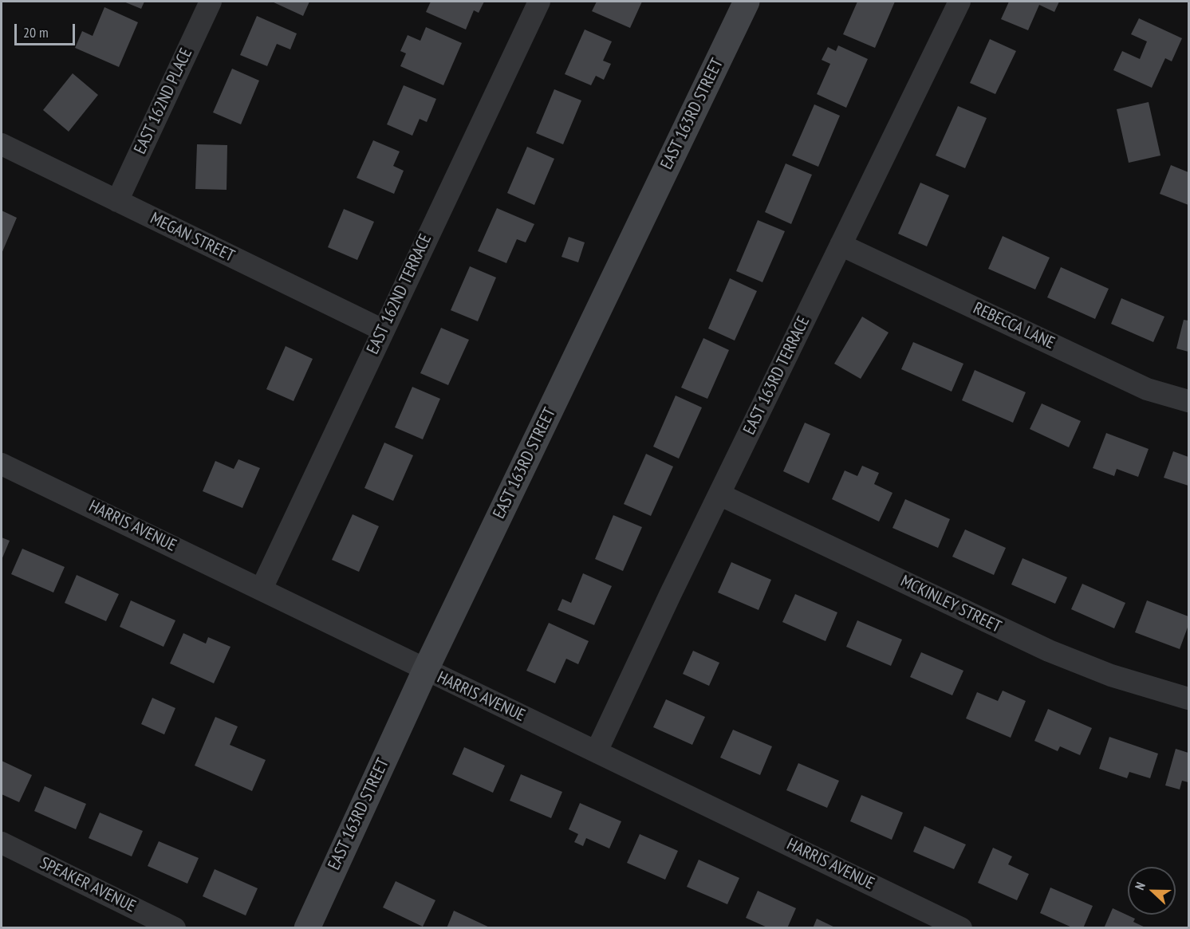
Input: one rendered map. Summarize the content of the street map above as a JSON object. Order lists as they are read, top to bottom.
{
  "streets": {
    "street": [
      "EAST 162ND PLACE",
      "EAST 163RD STREET",
      "MEGAN STREET",
      "EAST 162ND TERRACE",
      "REBECCA LANE",
      "EAST 163RD TERRACE",
      "HARRIS AVENUE",
      "MCKINLEY STREET",
      "SPEAKER AVENUE"
    ]
  },
  "crossings": [
    ["EAST 162ND PLACE", "MEGAN STREET"],
    ["EAST 163RD STREET", "HARRIS AVENUE"],
    ["MEGAN STREET", "EAST 162ND TERRACE"],
    ["EAST 162ND TERRACE", "HARRIS AVENUE"],
    ["REBECCA LANE", "EAST 163RD TERRACE"],
    ["EAST 163RD TERRACE", "HARRIS AVENUE"],
    ["EAST 163RD TERRACE", "MCKINLEY STREET"]
  ],
  "scale_bar": "20 m",
  "north": "left"
}
